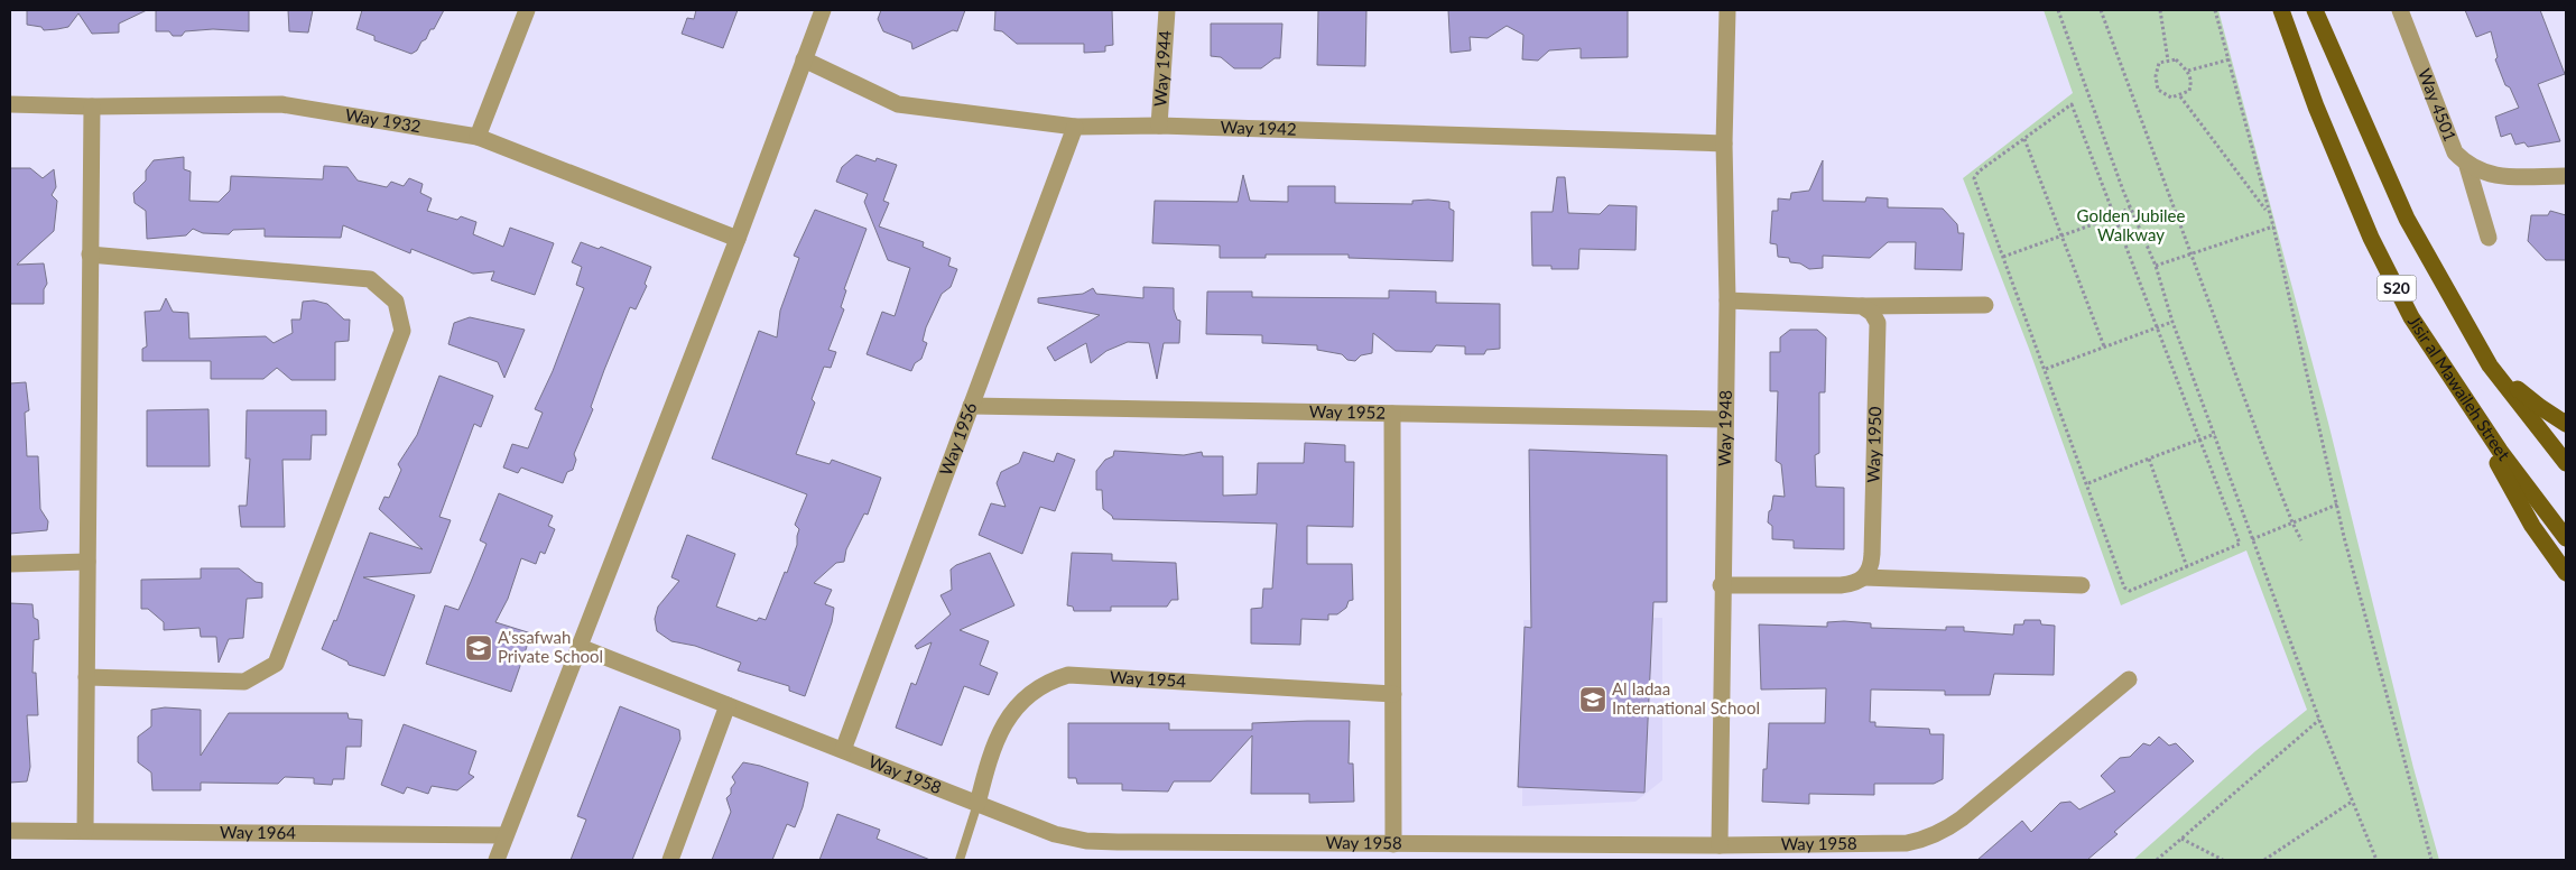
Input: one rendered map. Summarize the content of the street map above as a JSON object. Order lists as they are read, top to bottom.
{
  "streets": {
    "main road": ["S20", "Jisir al Mawaileh Street"],
    "street": [
      "Way 1944",
      "Way 4501",
      "Way 1932",
      "Way 1942",
      "Way 1952",
      "Way 1948",
      "Way 1956",
      "Way 1950",
      "Way 1954",
      "Way 1958",
      "Way 1964"
    ]
  },
  "crossings": [
    ["Way 1944", "Way 1942"],
    ["Way 1942", "Way 1948"],
    ["Way 1942", "Way 1956"],
    ["Way 1952", "Way 1948"],
    ["Way 1952", "Way 1956"],
    ["Way 1948", "Way 1958"],
    ["Way 1956", "Way 1958"],
    ["Way 1954", "Way 1958"]
  ],
  "parks": ["Golden Jubilee Walkway"],
  "places": {
    "school or university": ["A'ssafwah Private School", "Al Iadaa International School"]
  }
}
